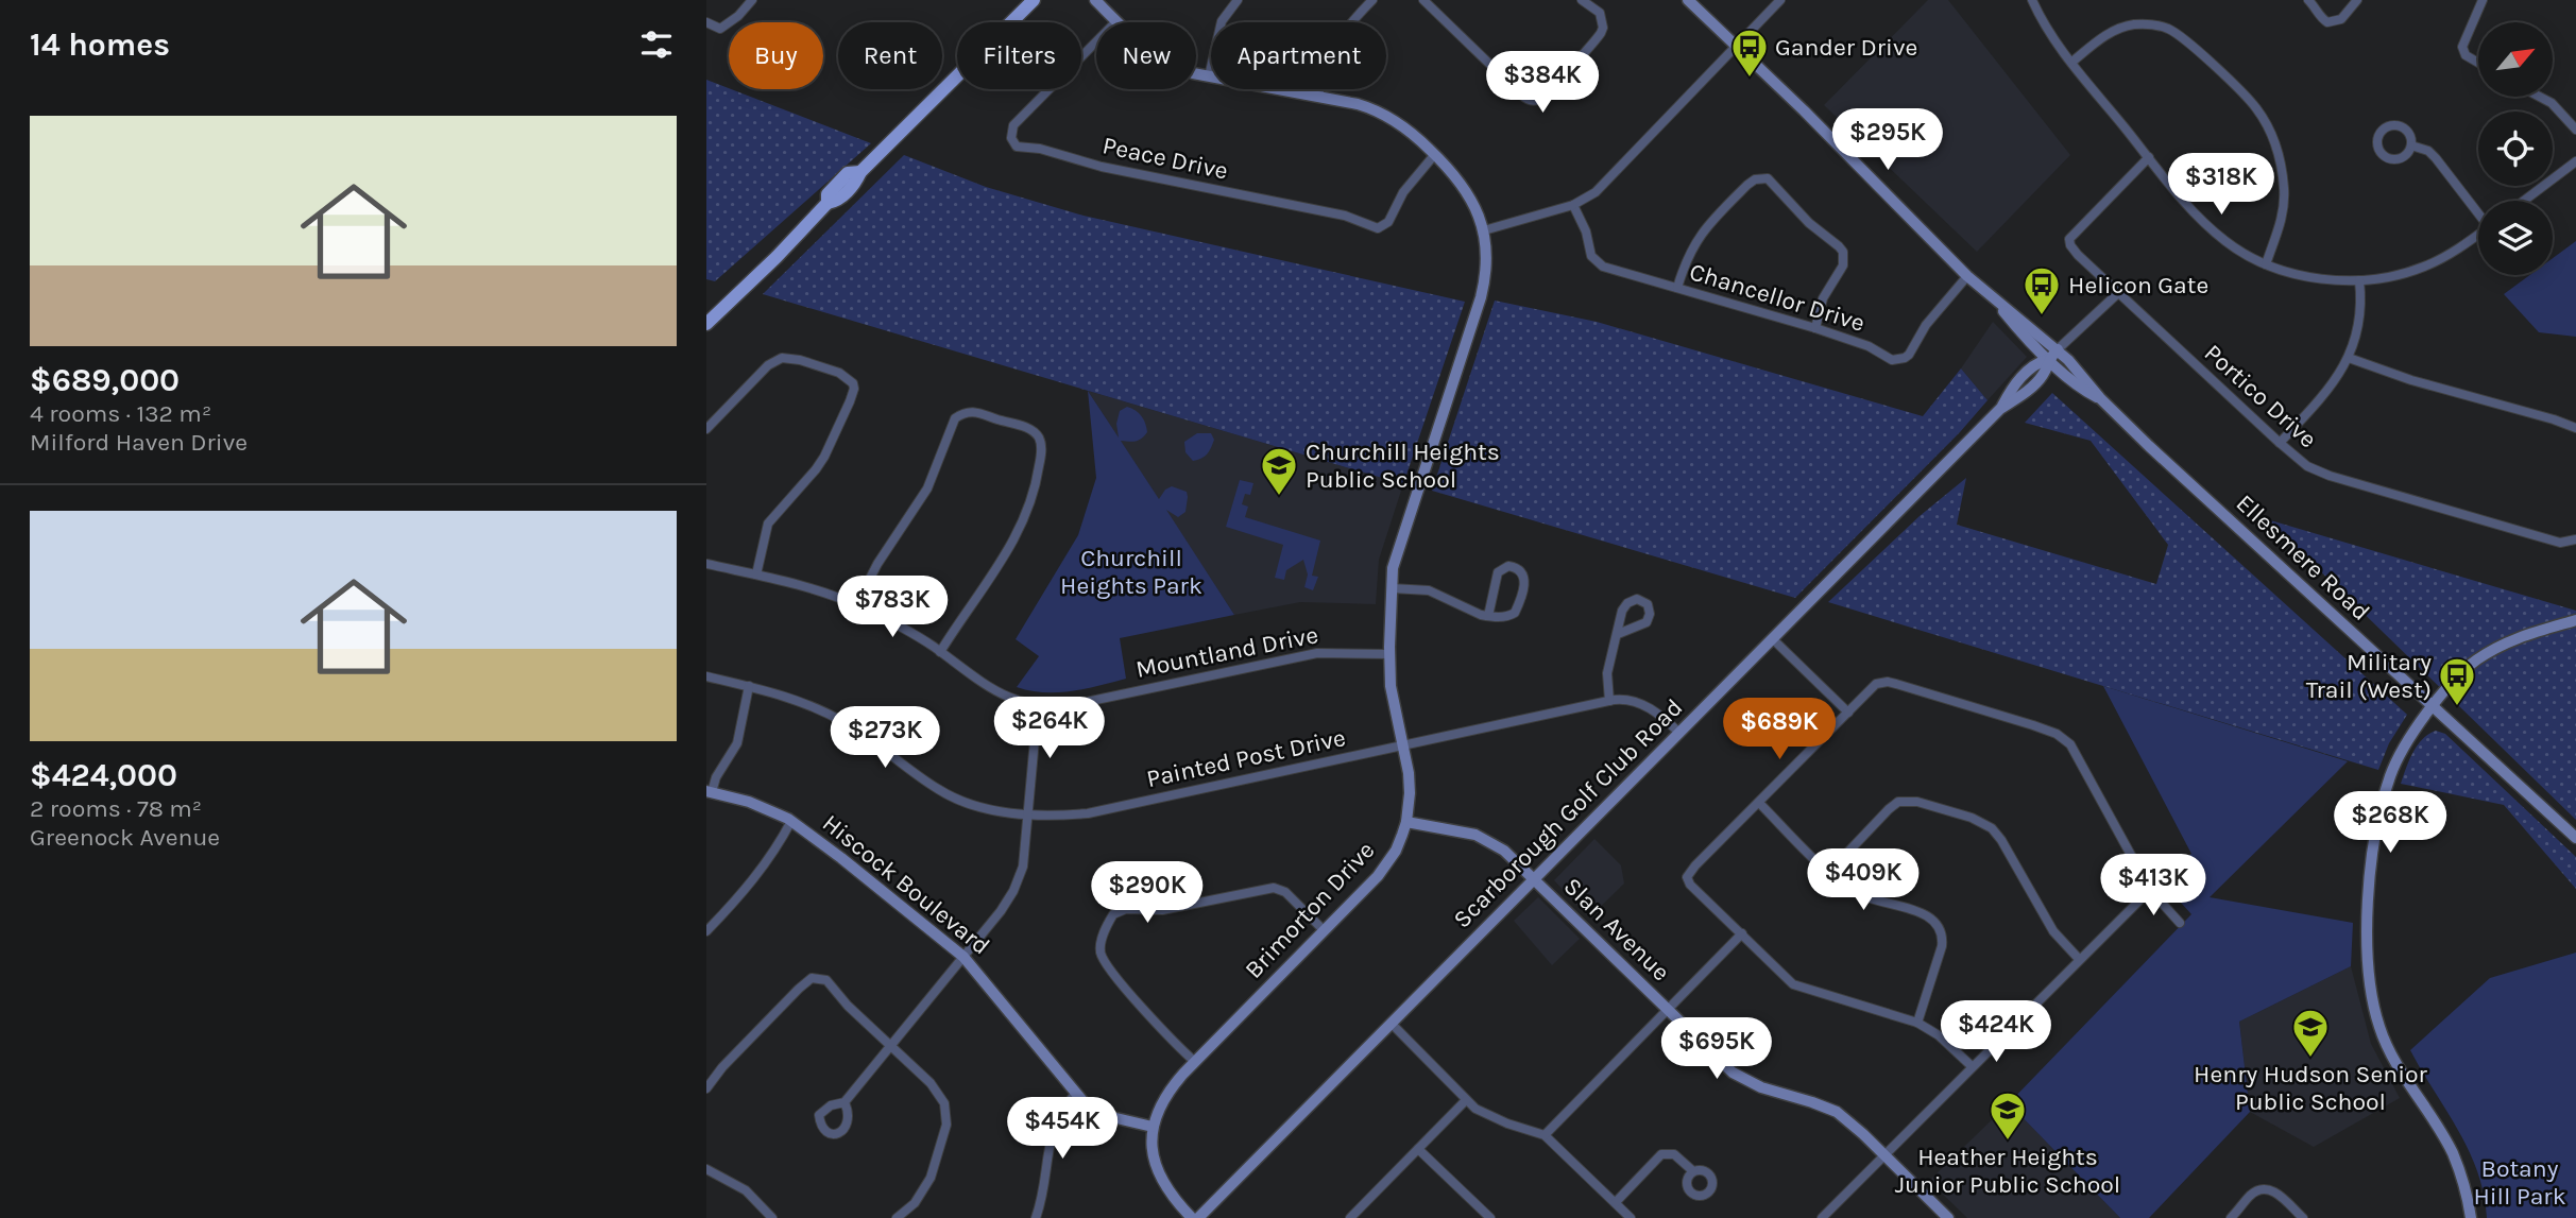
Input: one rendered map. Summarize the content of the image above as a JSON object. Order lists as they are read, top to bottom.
{
  "streets": {
    "street": [
      "Peace Drive",
      "Chancellor Drive",
      "Portico Drive",
      "Ellesmere Road",
      "Mountland Drive",
      "Painted Post Drive",
      "Scarborough Golf Club Road",
      "Hiscock Boulevard",
      "Brimorton Drive",
      "Slan Avenue"
    ]
  },
  "crossings": [
    ["Peace Drive", "Brimorton Drive"],
    ["Chancellor Drive", "Ellesmere Road"],
    ["Ellesmere Road", "Scarborough Golf Club Road"],
    ["Mountland Drive", "Brimorton Drive"],
    ["Painted Post Drive", "Scarborough Golf Club Road"],
    ["Painted Post Drive", "Brimorton Drive"],
    ["Scarborough Golf Club Road", "Slan Avenue"],
    ["Hiscock Boulevard", "Brimorton Drive"],
    ["Brimorton Drive", "Slan Avenue"]
  ],
  "parks": ["Churchill Heights Park", "Botany Hill Park"],
  "places": {
    "bus stop": ["Gander Drive", "Helicon Gate", "Military Trail (West)"],
    "school or university": ["Churchill Heights Public School", "Henry Hudson Senior Public School", "Heather Heights Junior Public School"]
  },
  "north": "top right",
  "page": {
    "heading": "14 homes",
    "chip": [
      "Buy",
      "Rent",
      "Filters",
      "New",
      "Apartment"
    ],
    "price": [
      "$384K",
      "$295K",
      "$318K",
      "$783K",
      "$264K",
      "$689K",
      "$273K",
      "$268K",
      "$409K",
      "$413K",
      "$290K",
      "$424K",
      "$695K",
      "$454K"
    ],
    "list": [
      {
        "name": "$689,000",
        "note": "4 rooms · 132 m² · Milford Haven Drive"
      },
      {
        "name": "$424,000",
        "note": "2 rooms · 78 m² · Greenock Avenue"
      }
    ]
  }
}
